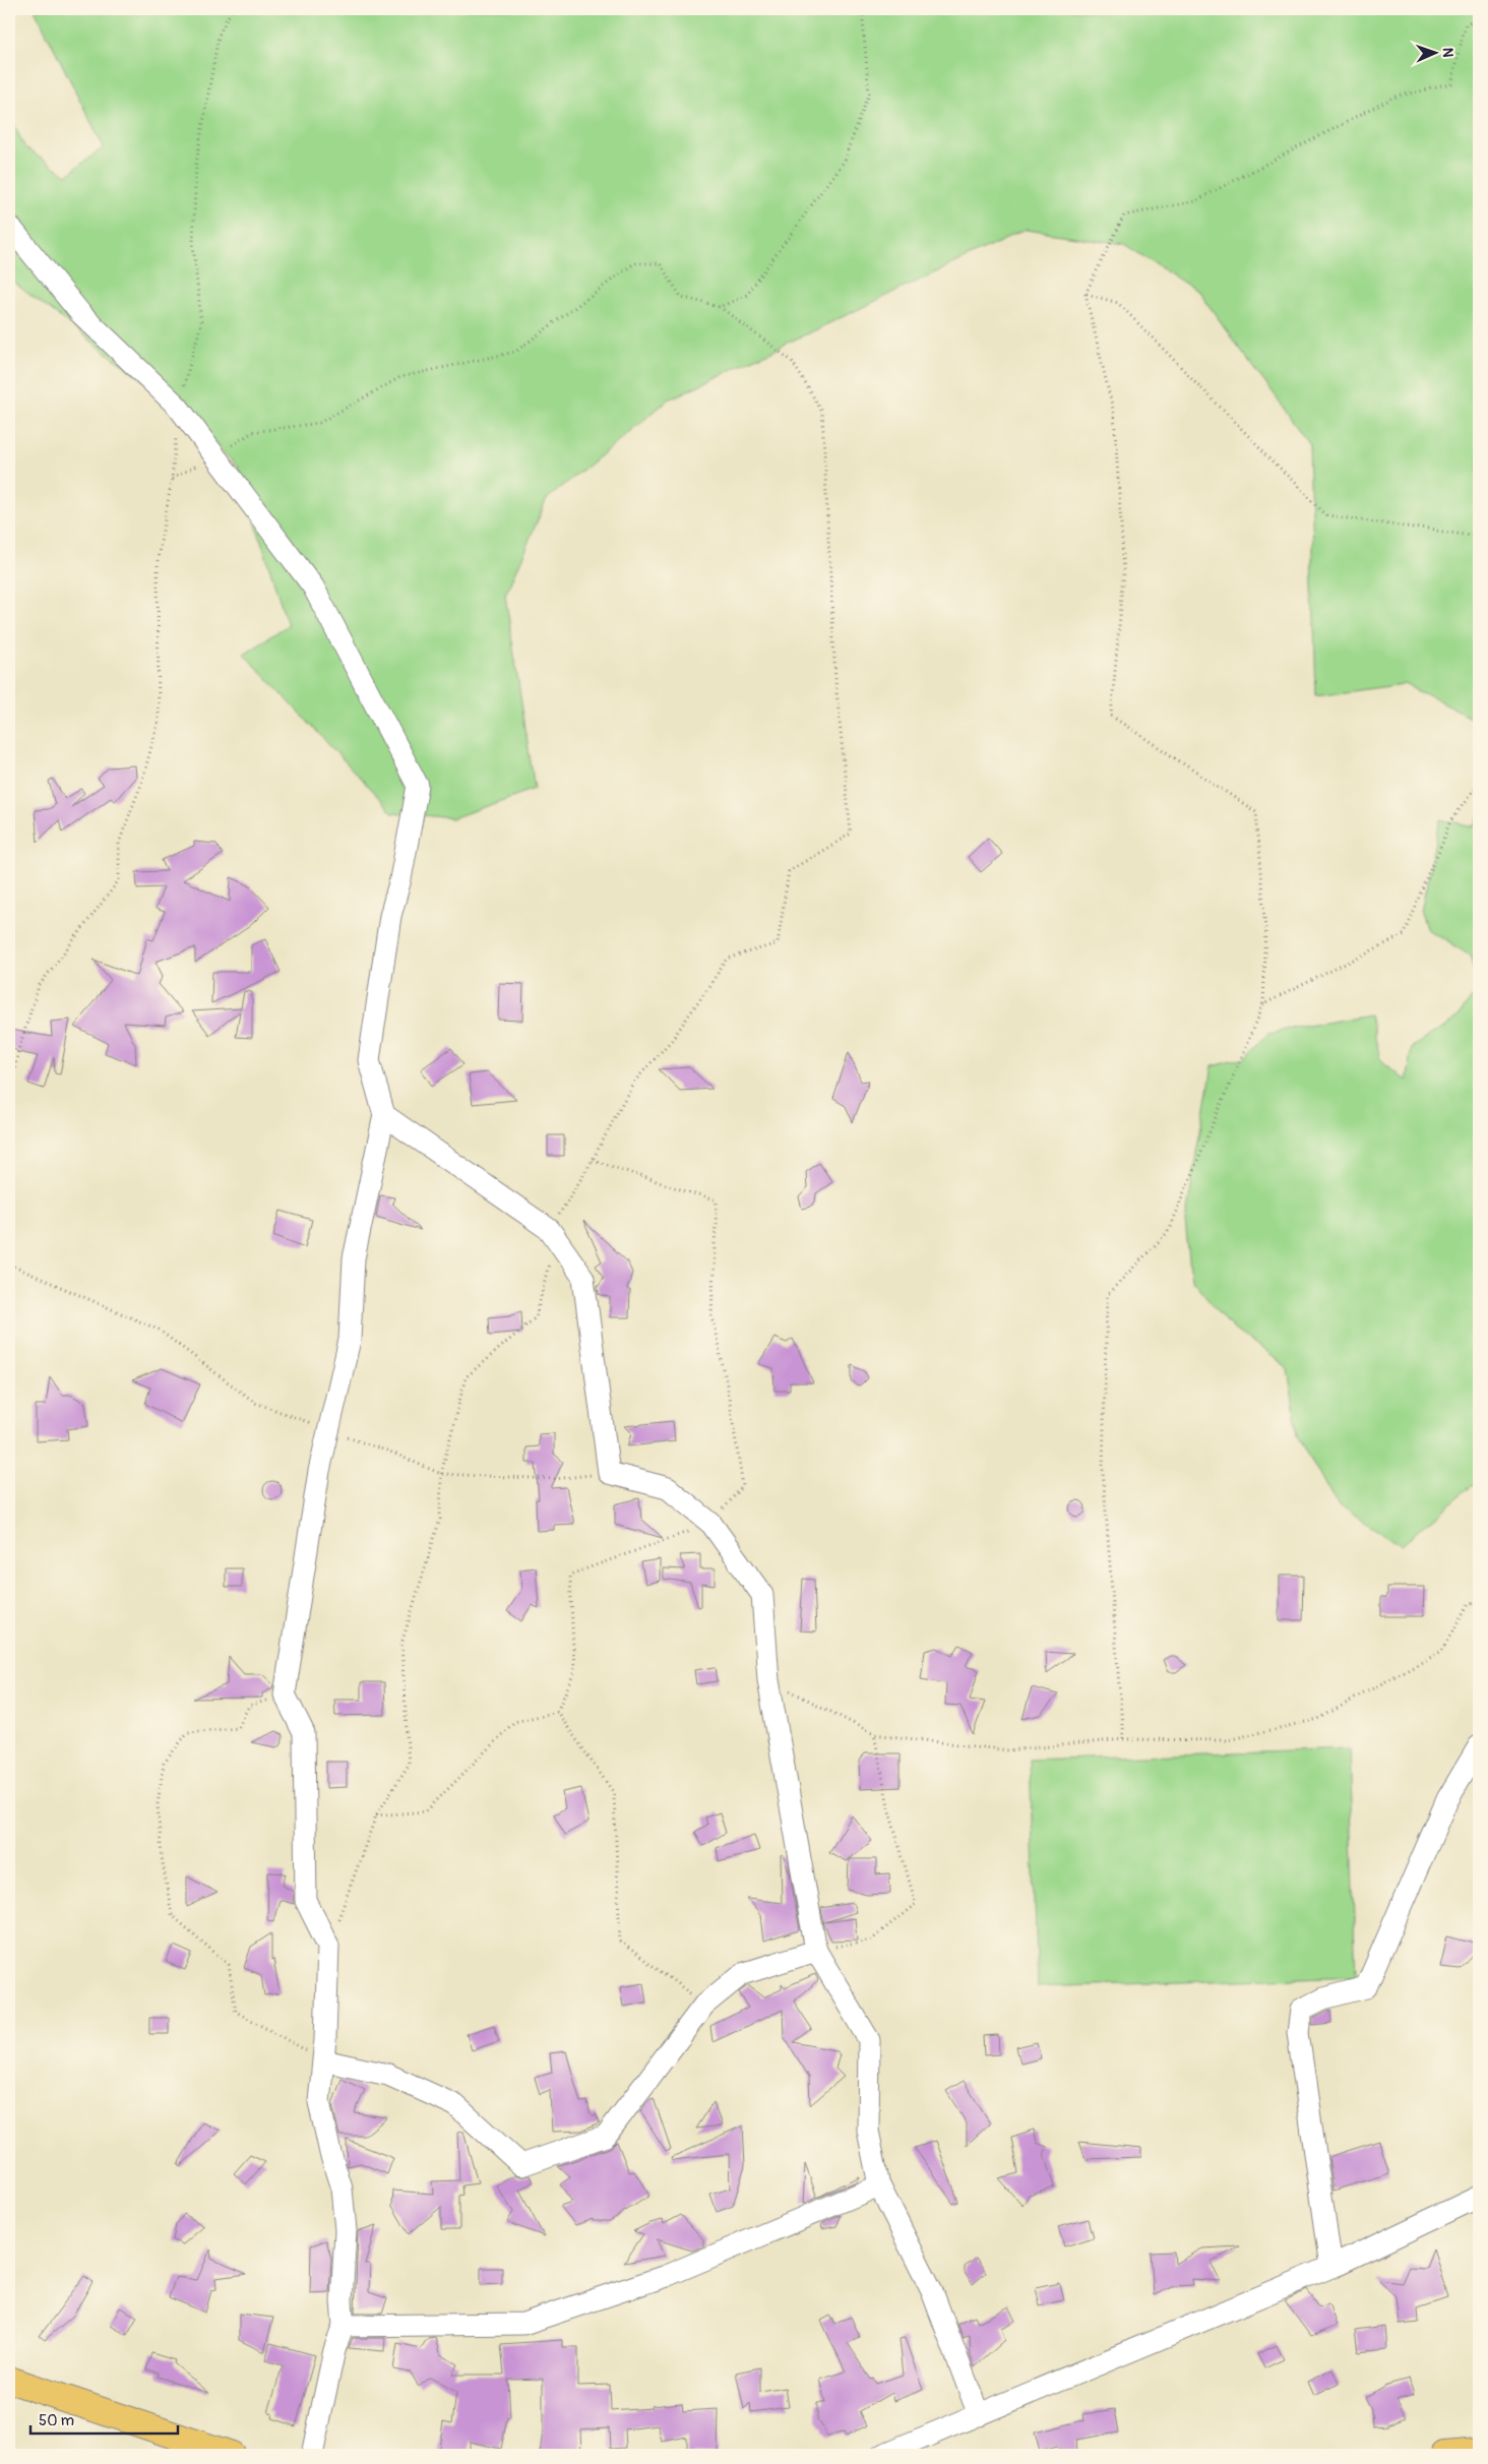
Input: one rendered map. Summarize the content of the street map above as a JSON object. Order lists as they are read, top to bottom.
{
  "scale_bar": "50 m",
  "north": "right"
}
